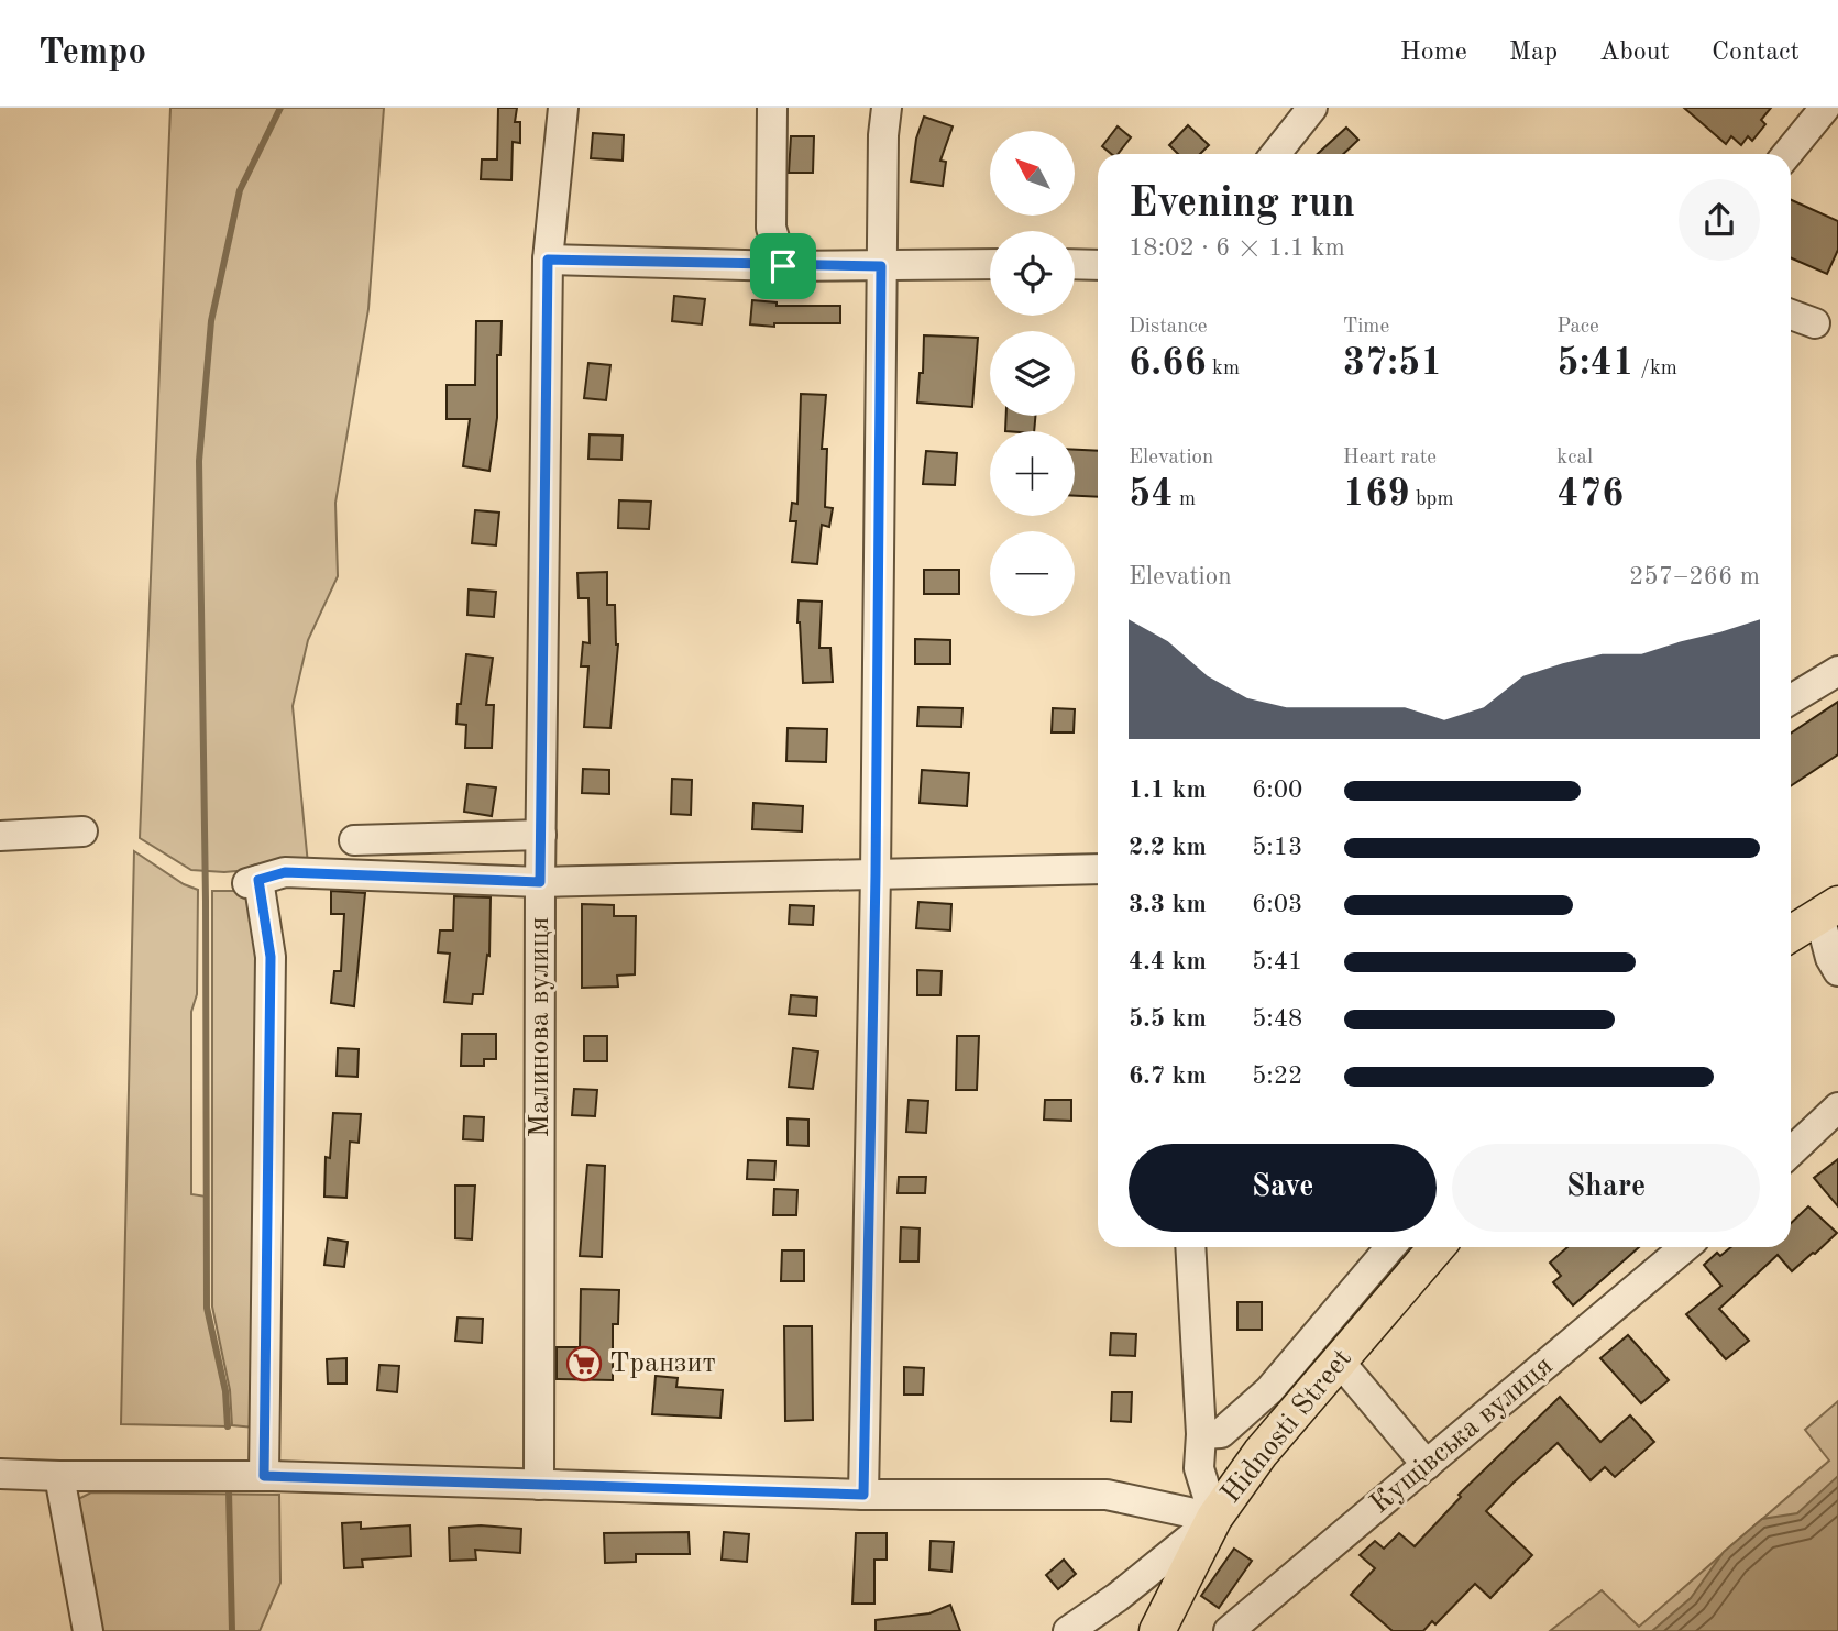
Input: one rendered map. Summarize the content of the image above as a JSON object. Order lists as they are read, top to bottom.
{
  "streets": {
    "main road": ["Hidnosti Street"],
    "street": ["Малинова вулиця", "Кущівська вулиця"]
  },
  "places": {
    "supermarket": ["Транзит"]
  },
  "north": "top left",
  "page": {
    "header": "Tempo",
    "nav": [
      "Home",
      "Map",
      "About",
      "Contact"
    ],
    "map_buttons": ["+", "−"],
    "heading": ["Evening run", "18:02 · 6 × 1.1 km"],
    "stats": [
      ["Distance", "6.66 km"],
      ["Time", "37:51"],
      ["Pace", "5:41 /km"],
      ["Elevation", "54 m"],
      ["Heart rate", "169 bpm"],
      ["kcal", "476"]
    ],
    "chart": ["Elevation", "257–266 m"],
    "list": [
      {
        "name": "1.1 km",
        "note": "6:00"
      },
      {
        "name": "2.2 km",
        "note": "5:13"
      },
      {
        "name": "3.3 km",
        "note": "6:03"
      },
      {
        "name": "4.4 km",
        "note": "5:41"
      },
      {
        "name": "5.5 km",
        "note": "5:48"
      },
      {
        "name": "6.7 km",
        "note": "5:22"
      }
    ],
    "buttons": ["Save", "Share"]
  }
}
